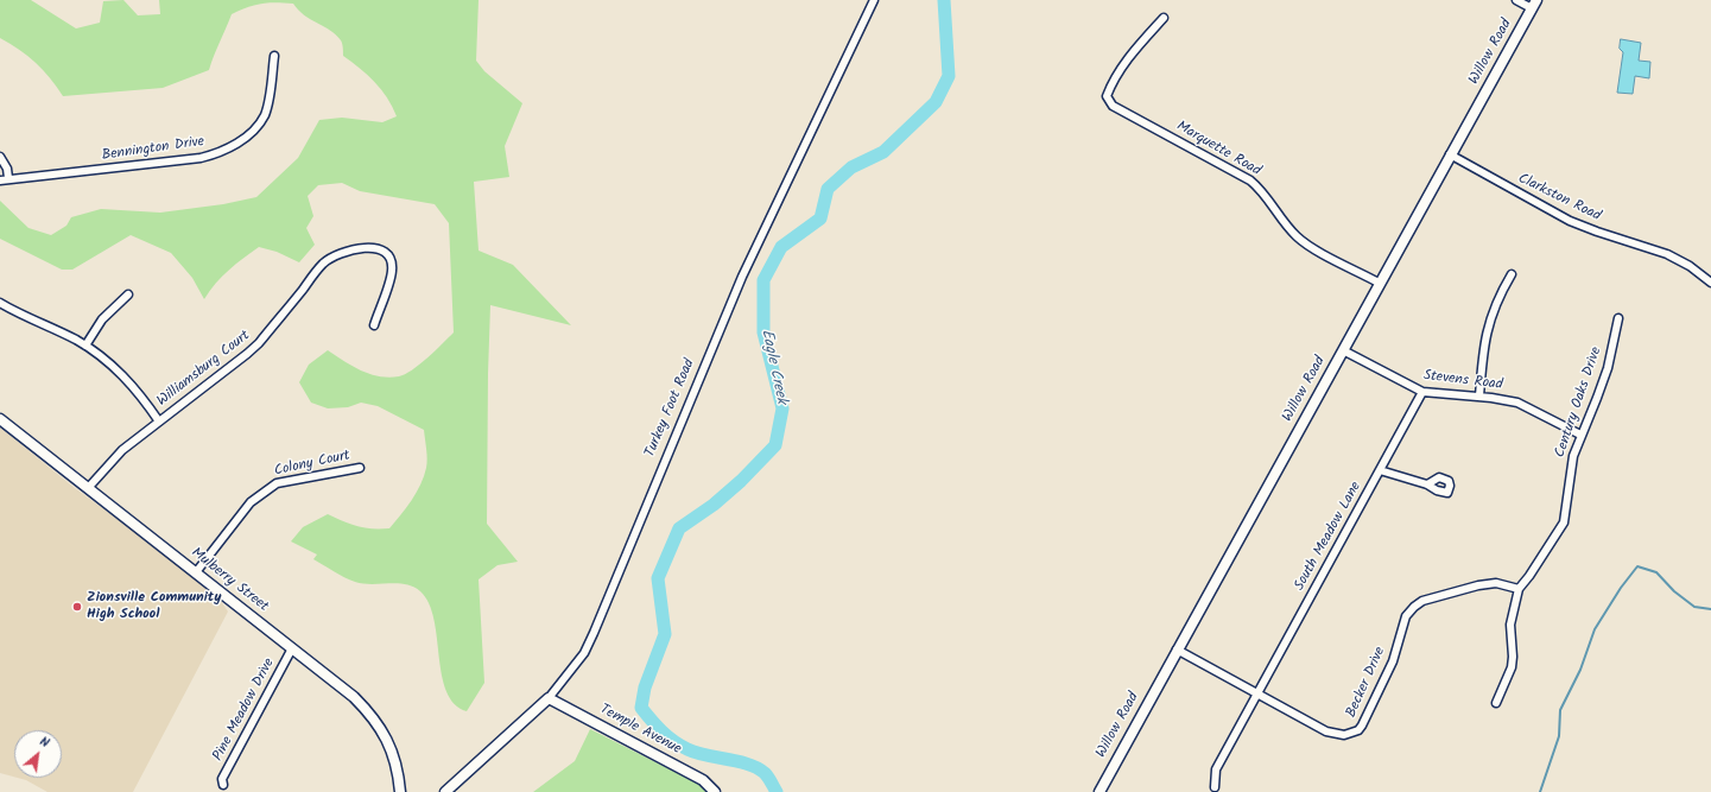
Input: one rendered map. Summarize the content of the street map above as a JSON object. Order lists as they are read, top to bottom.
{
  "streets": {
    "street": [
      "Willow Road",
      "Bennington Drive",
      "Marquette Road",
      "Clarkston Road",
      "Williamsburg Court",
      "Stevens Road",
      "Century Oaks Drive",
      "Turkey Foot Road",
      "Colony Court",
      "South Meadow Lane",
      "Mulberry Street",
      "Becker Drive",
      "Pine Meadow Drive",
      "Temple Avenue"
    ]
  },
  "crossings": [
    ["Willow Road", "Marquette Road"],
    ["Willow Road", "Clarkston Road"],
    ["Willow Road", "Stevens Road"],
    ["Willow Road", "Becker Drive"],
    ["Williamsburg Court", "Mulberry Street"],
    ["Stevens Road", "Century Oaks Drive"],
    ["Stevens Road", "South Meadow Lane"],
    ["Century Oaks Drive", "Becker Drive"],
    ["Turkey Foot Road", "Temple Avenue"],
    ["Colony Court", "Mulberry Street"],
    ["South Meadow Lane", "Becker Drive"],
    ["Mulberry Street", "Pine Meadow Drive"]
  ],
  "water": ["Eagle Creek"],
  "places": ["Zionsville Community High School"],
  "north": "top right"
}
